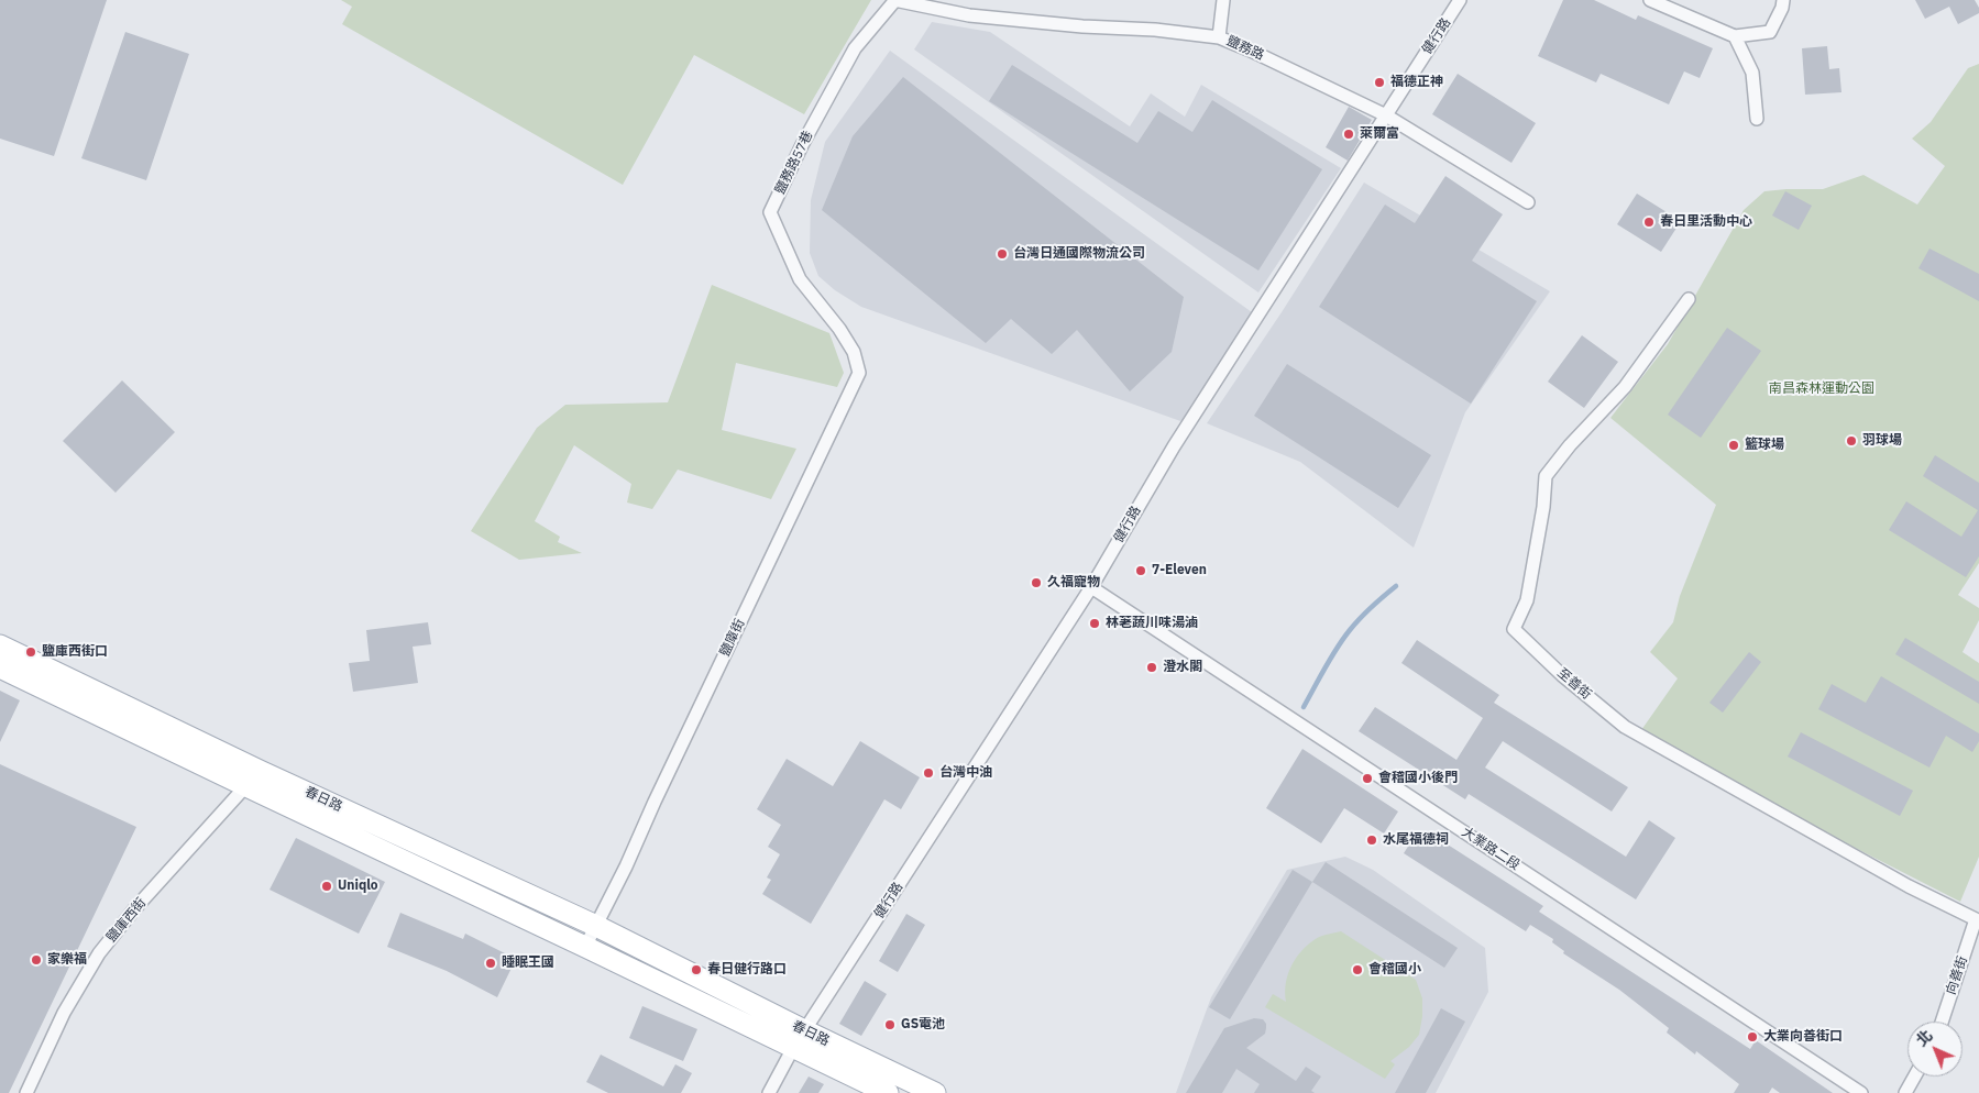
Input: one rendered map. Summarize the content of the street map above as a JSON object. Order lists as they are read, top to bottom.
{
  "streets": {
    "main road": ["春日路"],
    "street": [
      "健行路",
      "鹽務路",
      "鹽務路57巷",
      "鹽庫街",
      "至善街",
      "大業路二段",
      "鹽庫西街",
      "向善街"
    ]
  },
  "crossings": [
    ["健行路", "鹽務路"],
    ["健行路", "春日路"],
    ["健行路", "大業路二段"],
    ["鹽務路", "鹽務路57巷"],
    ["鹽務路57巷", "鹽庫街"],
    ["鹽庫街", "春日路"],
    ["至善街", "向善街"],
    ["春日路", "鹽庫西街"]
  ],
  "parks": ["南昌森林運動公園"],
  "places": [
    "福德正神",
    "萊爾富",
    "春日里活動中心",
    "台灣日通國際物流公司",
    "羽球場",
    "籃球場",
    "7-Eleven",
    "久福寵物",
    "林荖蔬川味湯滷",
    "鹽庫西街口",
    "澄水閣",
    "台灣中油",
    "會稽國小後門",
    "水尾福德祠",
    "Uniqlo",
    "家樂福",
    "睡眠王國",
    "春日健行路口",
    "會稽國小",
    "GS電池",
    "大業向善街口"
  ],
  "north": "top left"
}
